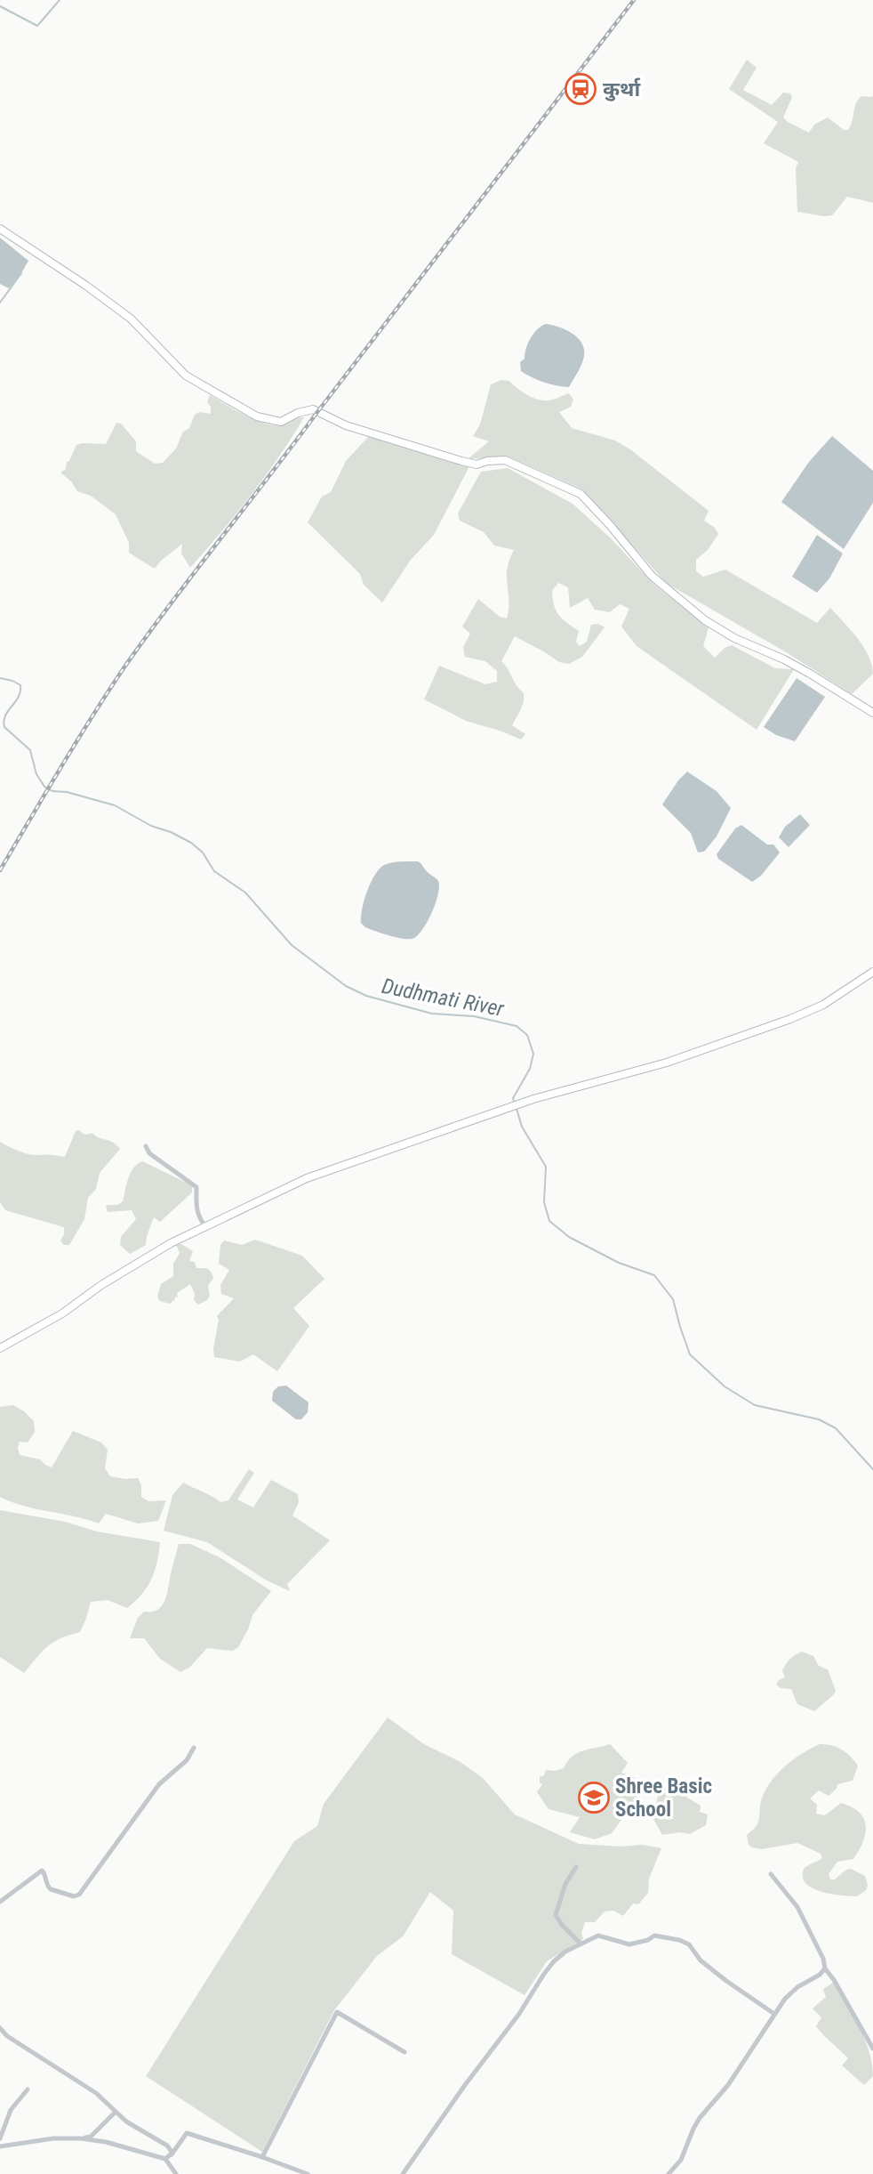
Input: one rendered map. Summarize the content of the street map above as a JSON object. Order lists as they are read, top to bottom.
{
  "water": ["Dudhmati River"],
  "places": {
    "station": ["कुर्था"],
    "school or university": ["Shree Basic School"]
  }
}
